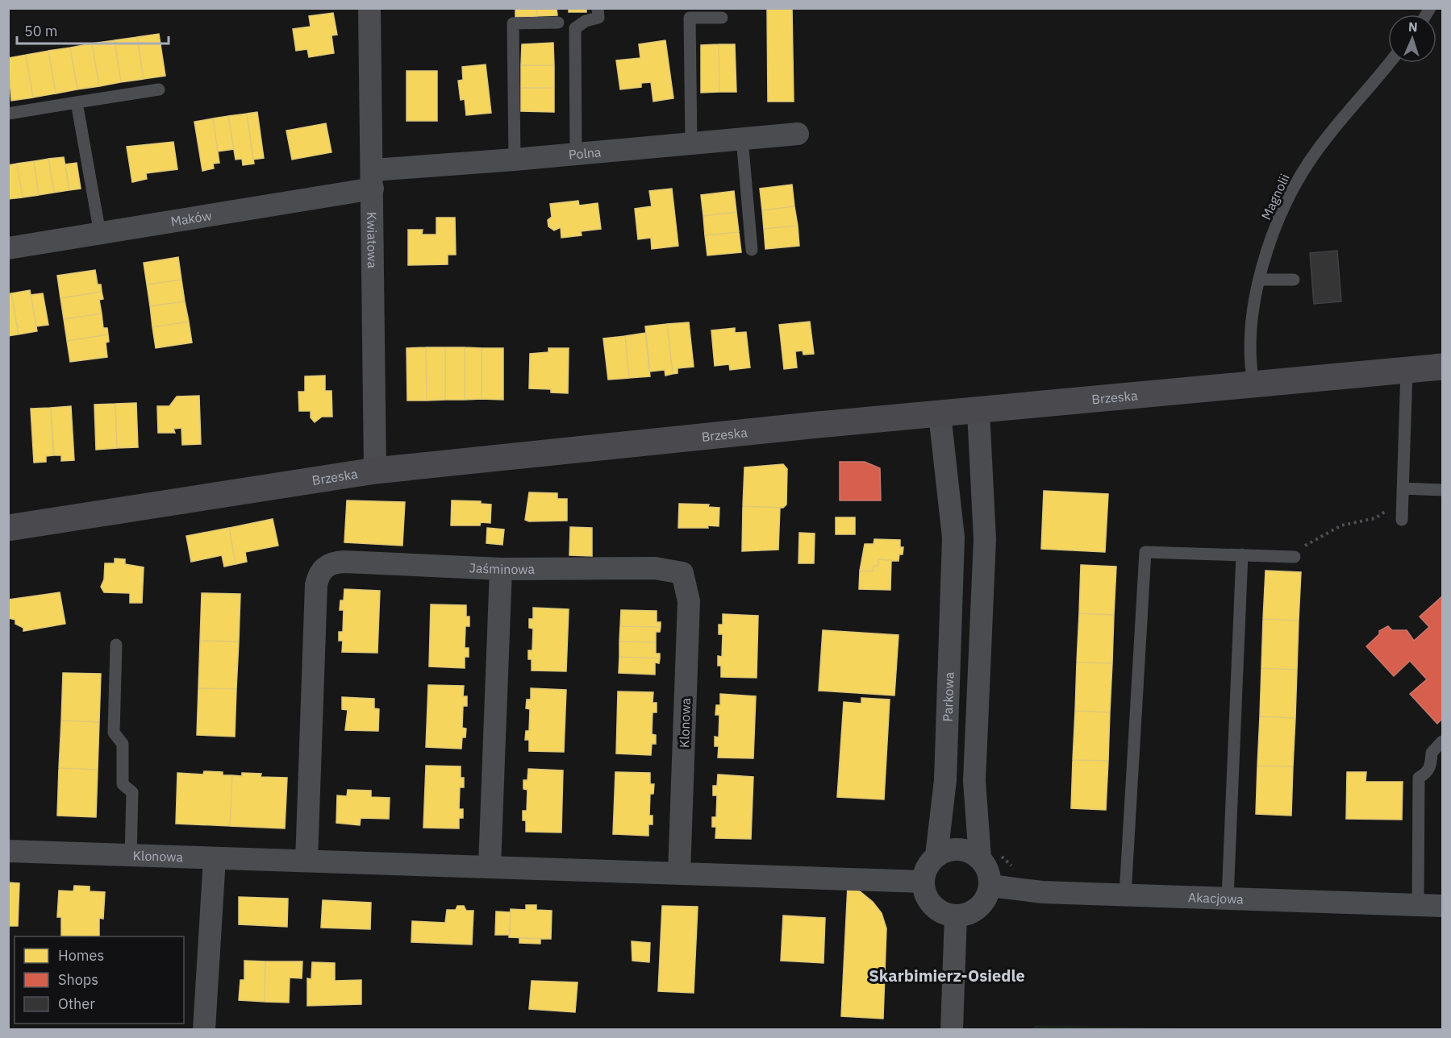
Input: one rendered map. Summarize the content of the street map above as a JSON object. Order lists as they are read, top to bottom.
{
  "streets": {
    "street": [
      "Polna",
      "Maków",
      "Kwiatowa",
      "Brzeska",
      "Jaśminowa",
      "Parkowa",
      "Klonowa",
      "Akacjowa"
    ],
    "lane": ["Magnolii"]
  },
  "crossings": [
    ["Polna", "Maków"],
    ["Polna", "Kwiatowa"],
    ["Magnolii", "Brzeska"],
    ["Maków", "Kwiatowa"],
    ["Kwiatowa", "Brzeska"],
    ["Brzeska", "Parkowa"],
    ["Jaśminowa", "Klonowa"],
    ["Parkowa", "Klonowa"],
    ["Parkowa", "Akacjowa"],
    ["Klonowa", "Akacjowa"]
  ],
  "districts": ["Skarbimierz-Osiedle"],
  "legend": ["Homes", "Shops", "Other"],
  "scale_bar": "50 m",
  "north": "top"
}
